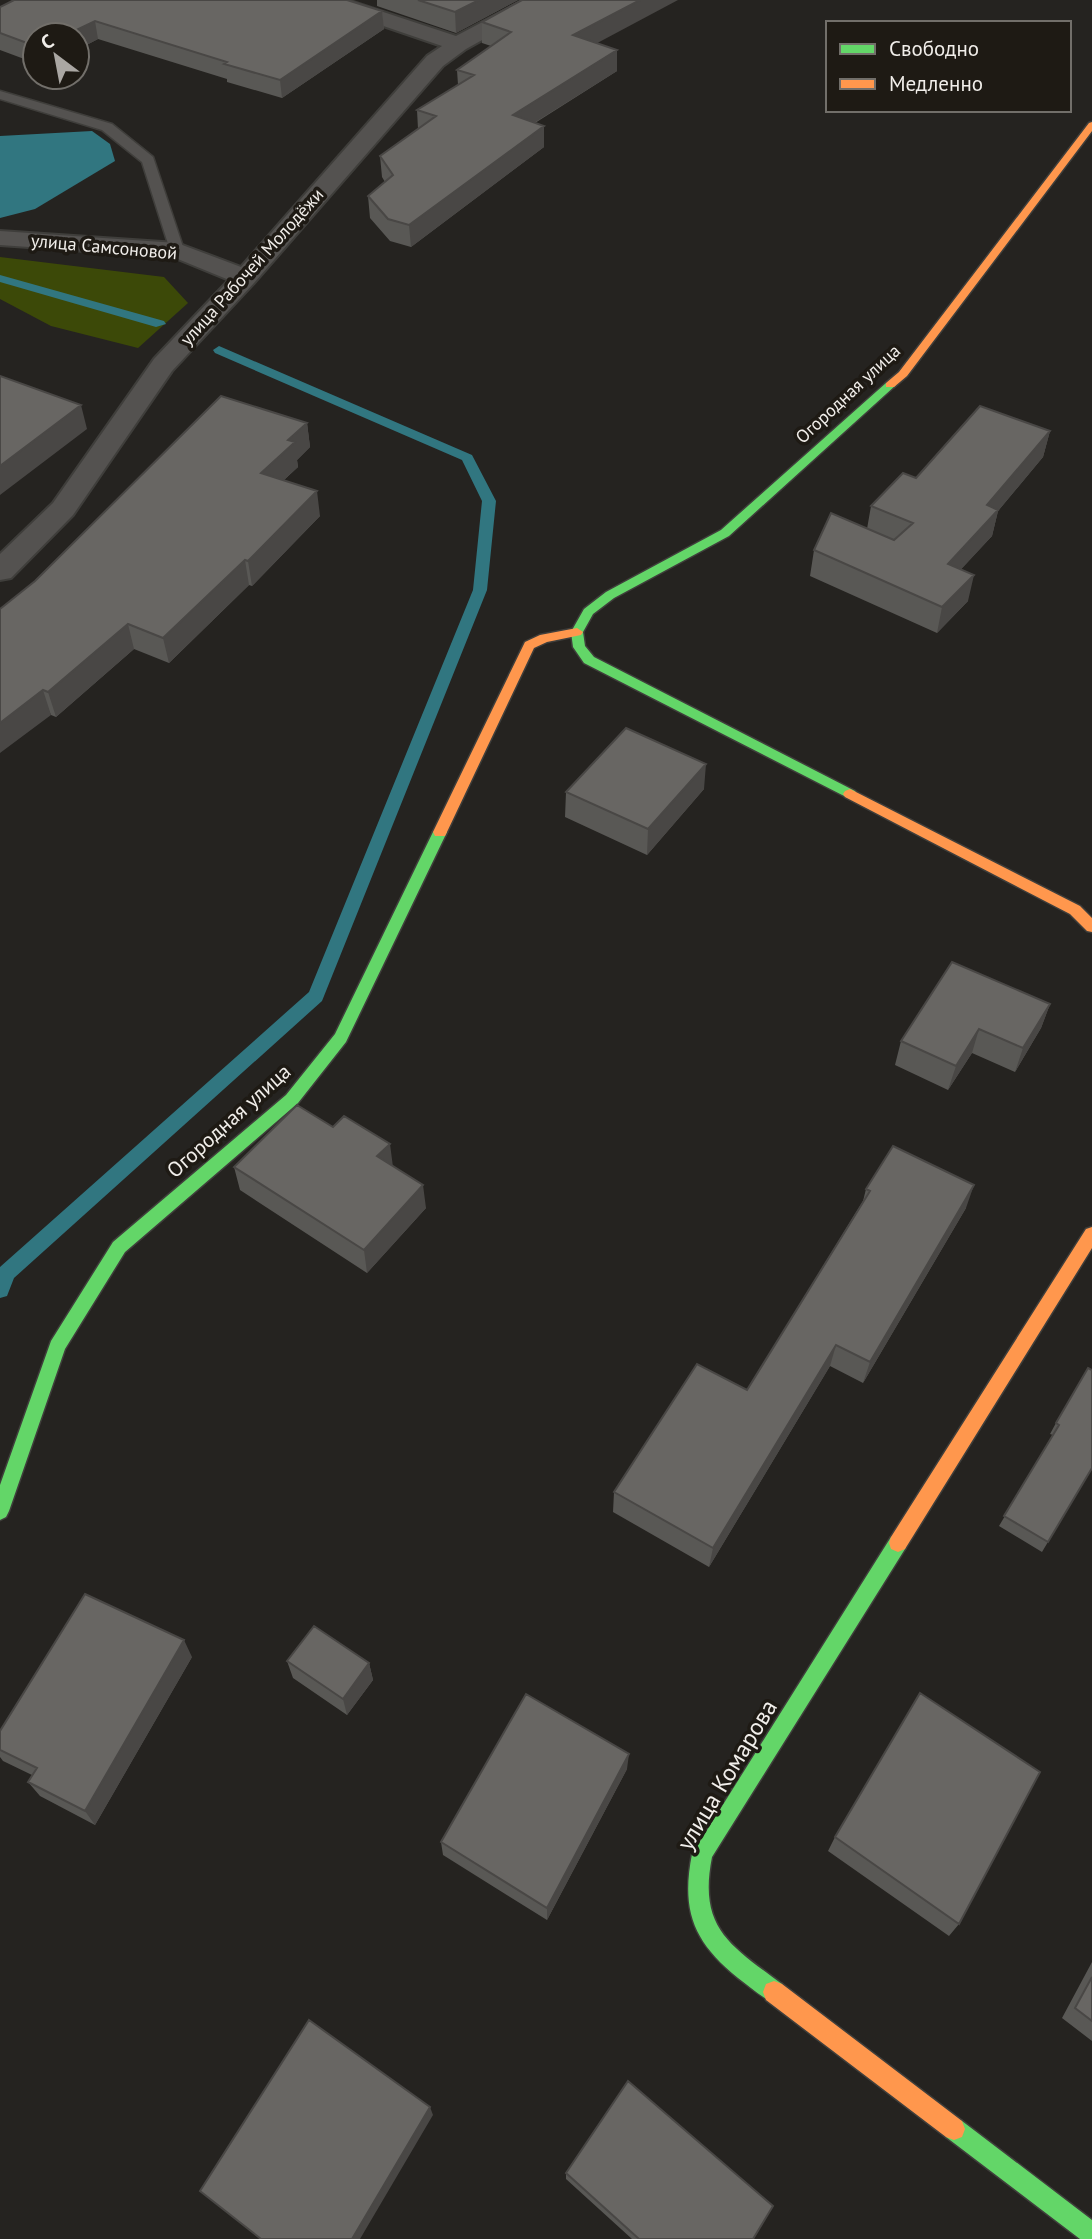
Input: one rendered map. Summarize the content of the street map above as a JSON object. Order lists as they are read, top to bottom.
{
  "streets": {
    "street": [
      "улица Самсоновой",
      "улица Рабочей Молодёжи",
      "Огородная улица",
      "улица Комарова"
    ]
  },
  "crossings": [
    ["улица Самсоновой", "улица Рабочей Молодёжи"]
  ],
  "legend": ["Свободно", "Медленно"],
  "north": "top left"
}
